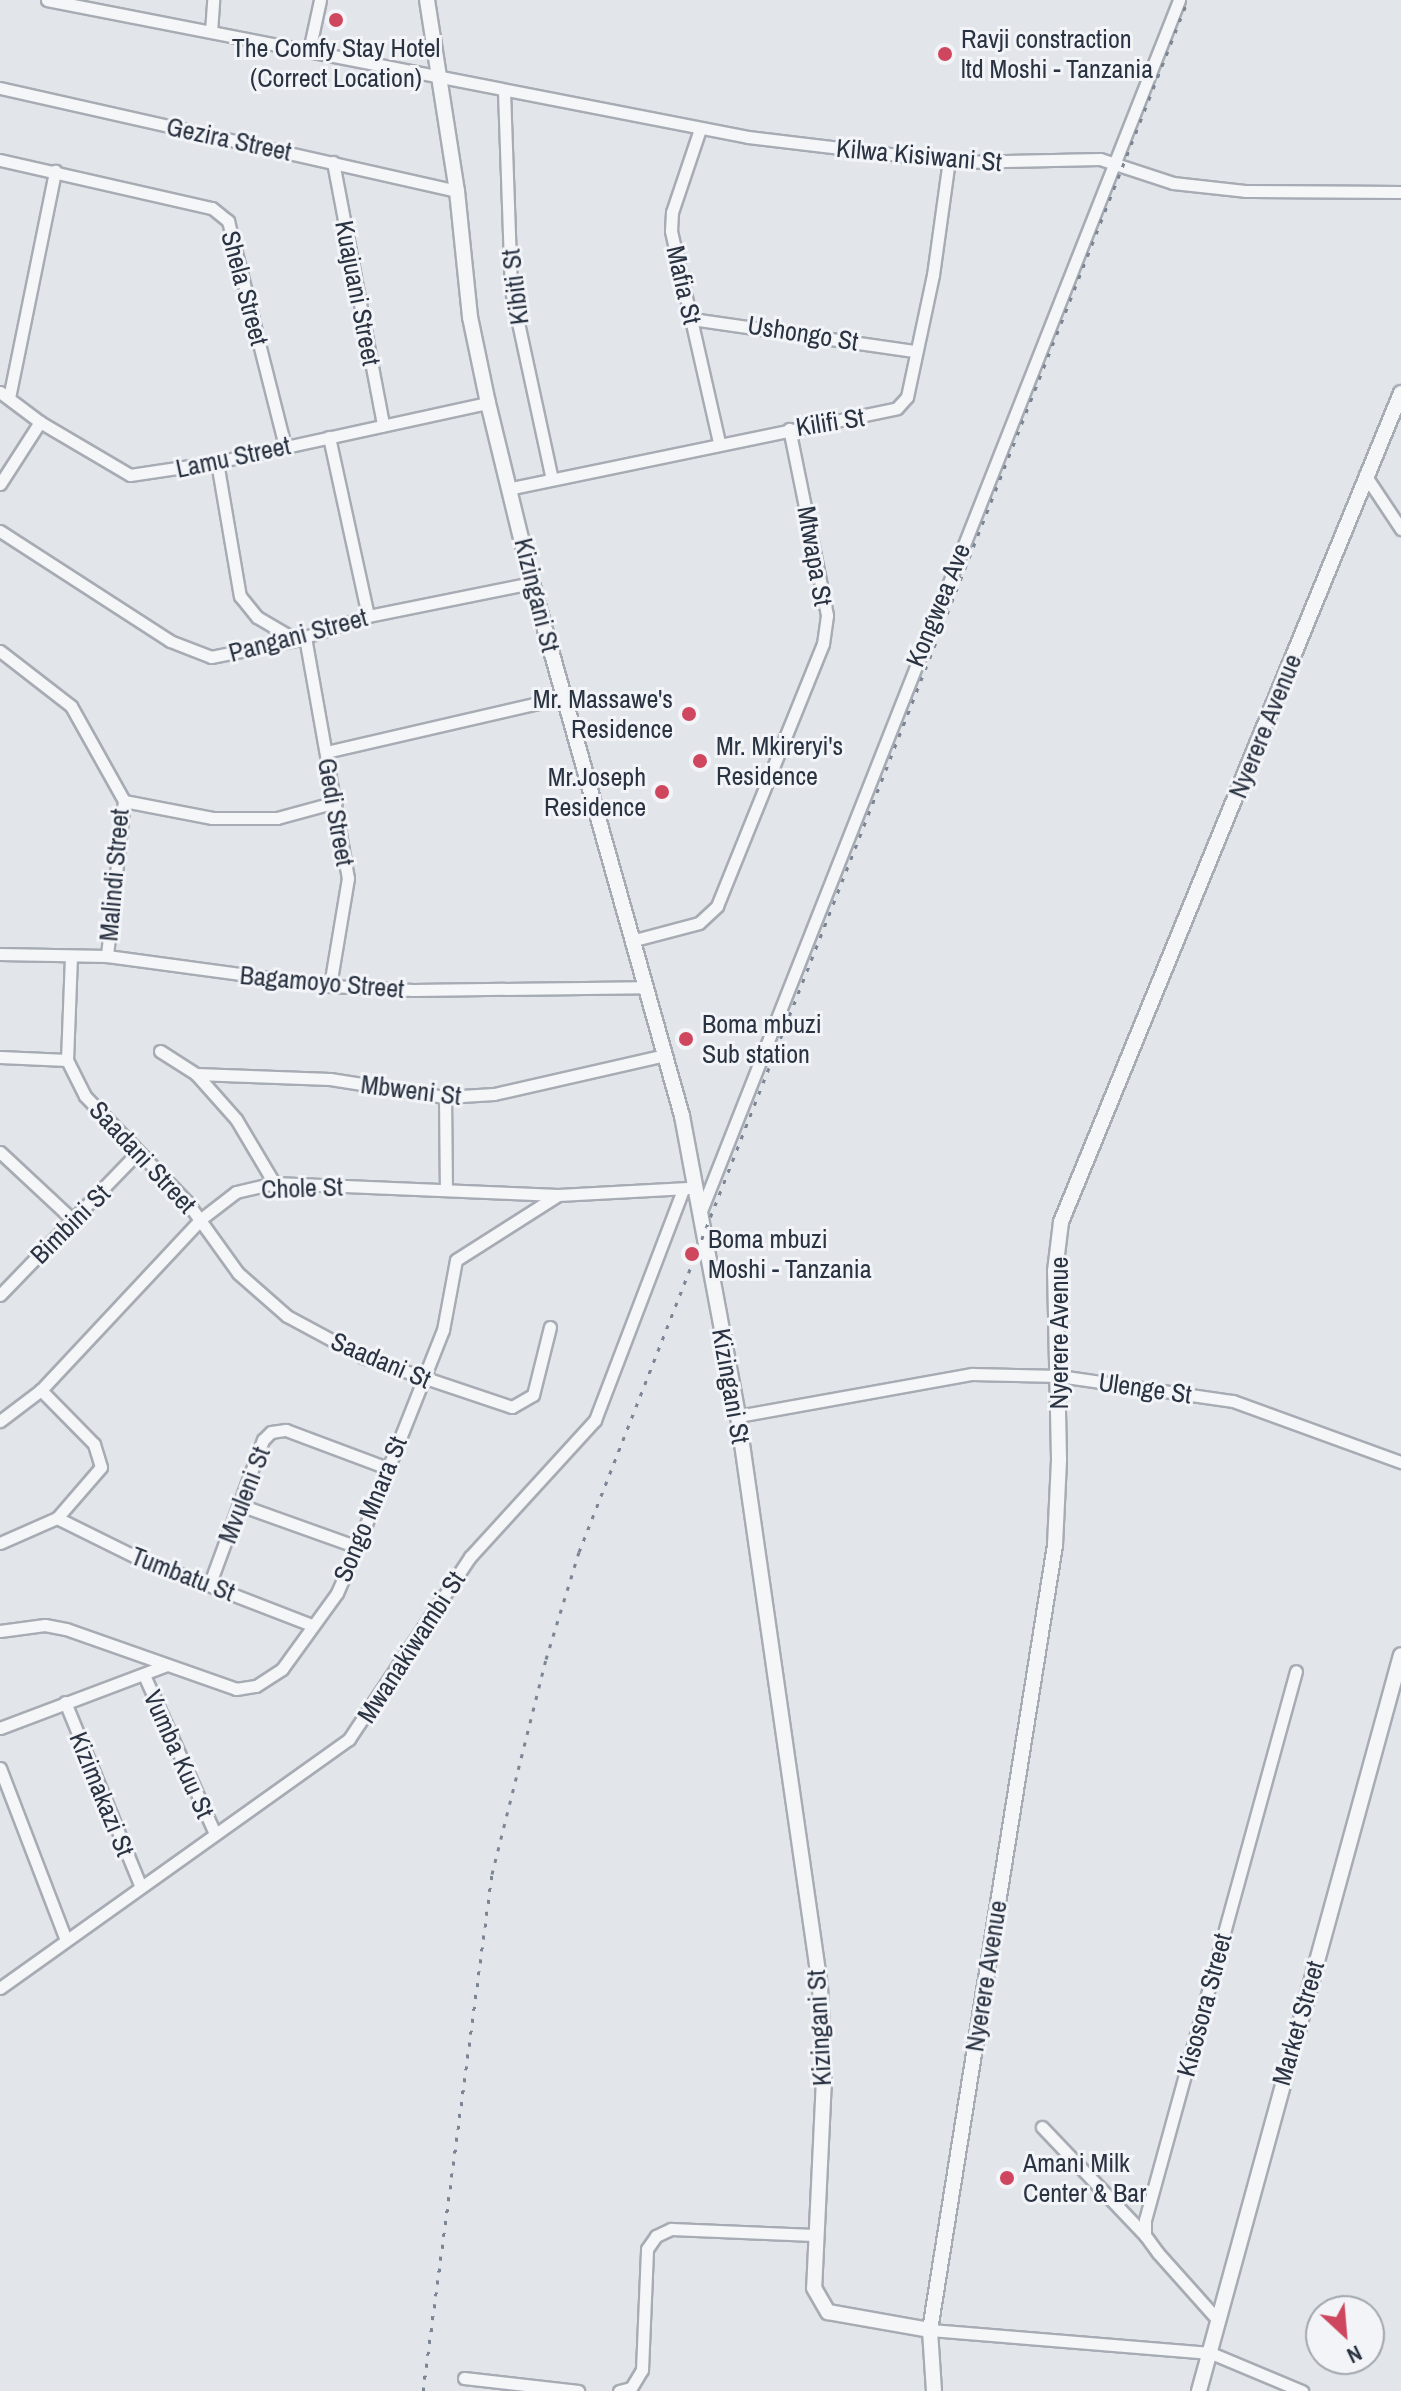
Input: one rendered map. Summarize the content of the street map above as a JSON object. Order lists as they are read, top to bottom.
{
  "streets": {
    "street": [
      "Gezira Street",
      "Kilwa Kisiwani St",
      "Mafia St",
      "Kibiti St",
      "Shela Street",
      "Kuajuani Street",
      "Ushongo St",
      "Kilifi St",
      "Lamu Street",
      "Mtwapa St",
      "Kizingani St",
      "Kongwea Ave",
      "Pangani Street",
      "Nyerere Avenue",
      "Gedi Street",
      "Malindi Street",
      "Bagamoyo Street",
      "Mbweni St",
      "Saadani Street",
      "Chole St",
      "Bimbini St",
      "Saadani St",
      "Ulenge St",
      "Mvuleni St",
      "Songo Mnara St",
      "Tumbatu St",
      "Mwanakiwambi St",
      "Vumba Kuu St",
      "Kizimakazi St",
      "Kisosora Street",
      "Market Street"
    ]
  },
  "crossings": [
    ["Gezira Street", "Kuajuani Street"],
    ["Gezira Street", "Kizingani St"],
    ["Kilwa Kisiwani St", "Mafia St"],
    ["Kilwa Kisiwani St", "Kibiti St"],
    ["Kilwa Kisiwani St", "Kilifi St"],
    ["Kilwa Kisiwani St", "Kizingani St"],
    ["Kilwa Kisiwani St", "Kongwea Ave"],
    ["Mafia St", "Ushongo St"],
    ["Mafia St", "Kilifi St"],
    ["Kibiti St", "Kilifi St"],
    ["Shela Street", "Lamu Street"],
    ["Kuajuani Street", "Lamu Street"],
    ["Ushongo St", "Kilifi St"],
    ["Kilifi St", "Mtwapa St"],
    ["Kilifi St", "Kizingani St"],
    ["Lamu Street", "Kizingani St"],
    ["Mtwapa St", "Kizingani St"],
    ["Kizingani St", "Kongwea Ave"],
    ["Kizingani St", "Pangani Street"],
    ["Kizingani St", "Nyerere Avenue"],
    ["Kizingani St", "Bagamoyo Street"],
    ["Kizingani St", "Mbweni St"],
    ["Kizingani St", "Chole St"],
    ["Kizingani St", "Ulenge St"],
    ["Kizingani St", "Mwanakiwambi St"],
    ["Kizingani St", "Market Street"],
    ["Pangani Street", "Gedi Street"],
    ["Nyerere Avenue", "Ulenge St"],
    ["Gedi Street", "Bagamoyo Street"],
    ["Malindi Street", "Bagamoyo Street"],
    ["Bagamoyo Street", "Saadani Street"],
    ["Saadani Street", "Chole St"],
    ["Saadani Street", "Bimbini St"],
    ["Saadani Street", "Saadani St"],
    ["Chole St", "Saadani St"],
    ["Chole St", "Songo Mnara St"],
    ["Chole St", "Mwanakiwambi St"],
    ["Saadani St", "Songo Mnara St"],
    ["Mvuleni St", "Songo Mnara St"],
    ["Mvuleni St", "Tumbatu St"],
    ["Songo Mnara St", "Tumbatu St"],
    ["Mwanakiwambi St", "Vumba Kuu St"],
    ["Mwanakiwambi St", "Kizimakazi St"]
  ],
  "places": [
    "The Comfy Stay Hotel (Correct Location)",
    "Ravji constraction ltd Moshi - Tanzania",
    "Mr. Massawe's Residence",
    "Mr. Mkireryi's Residence",
    "Mr.Joseph Residence",
    "Boma mbuzi Sub station",
    "Boma mbuzi Moshi - Tanzania",
    "Amani Milk Center & Bar"
  ],
  "north": "bottom right"
}
